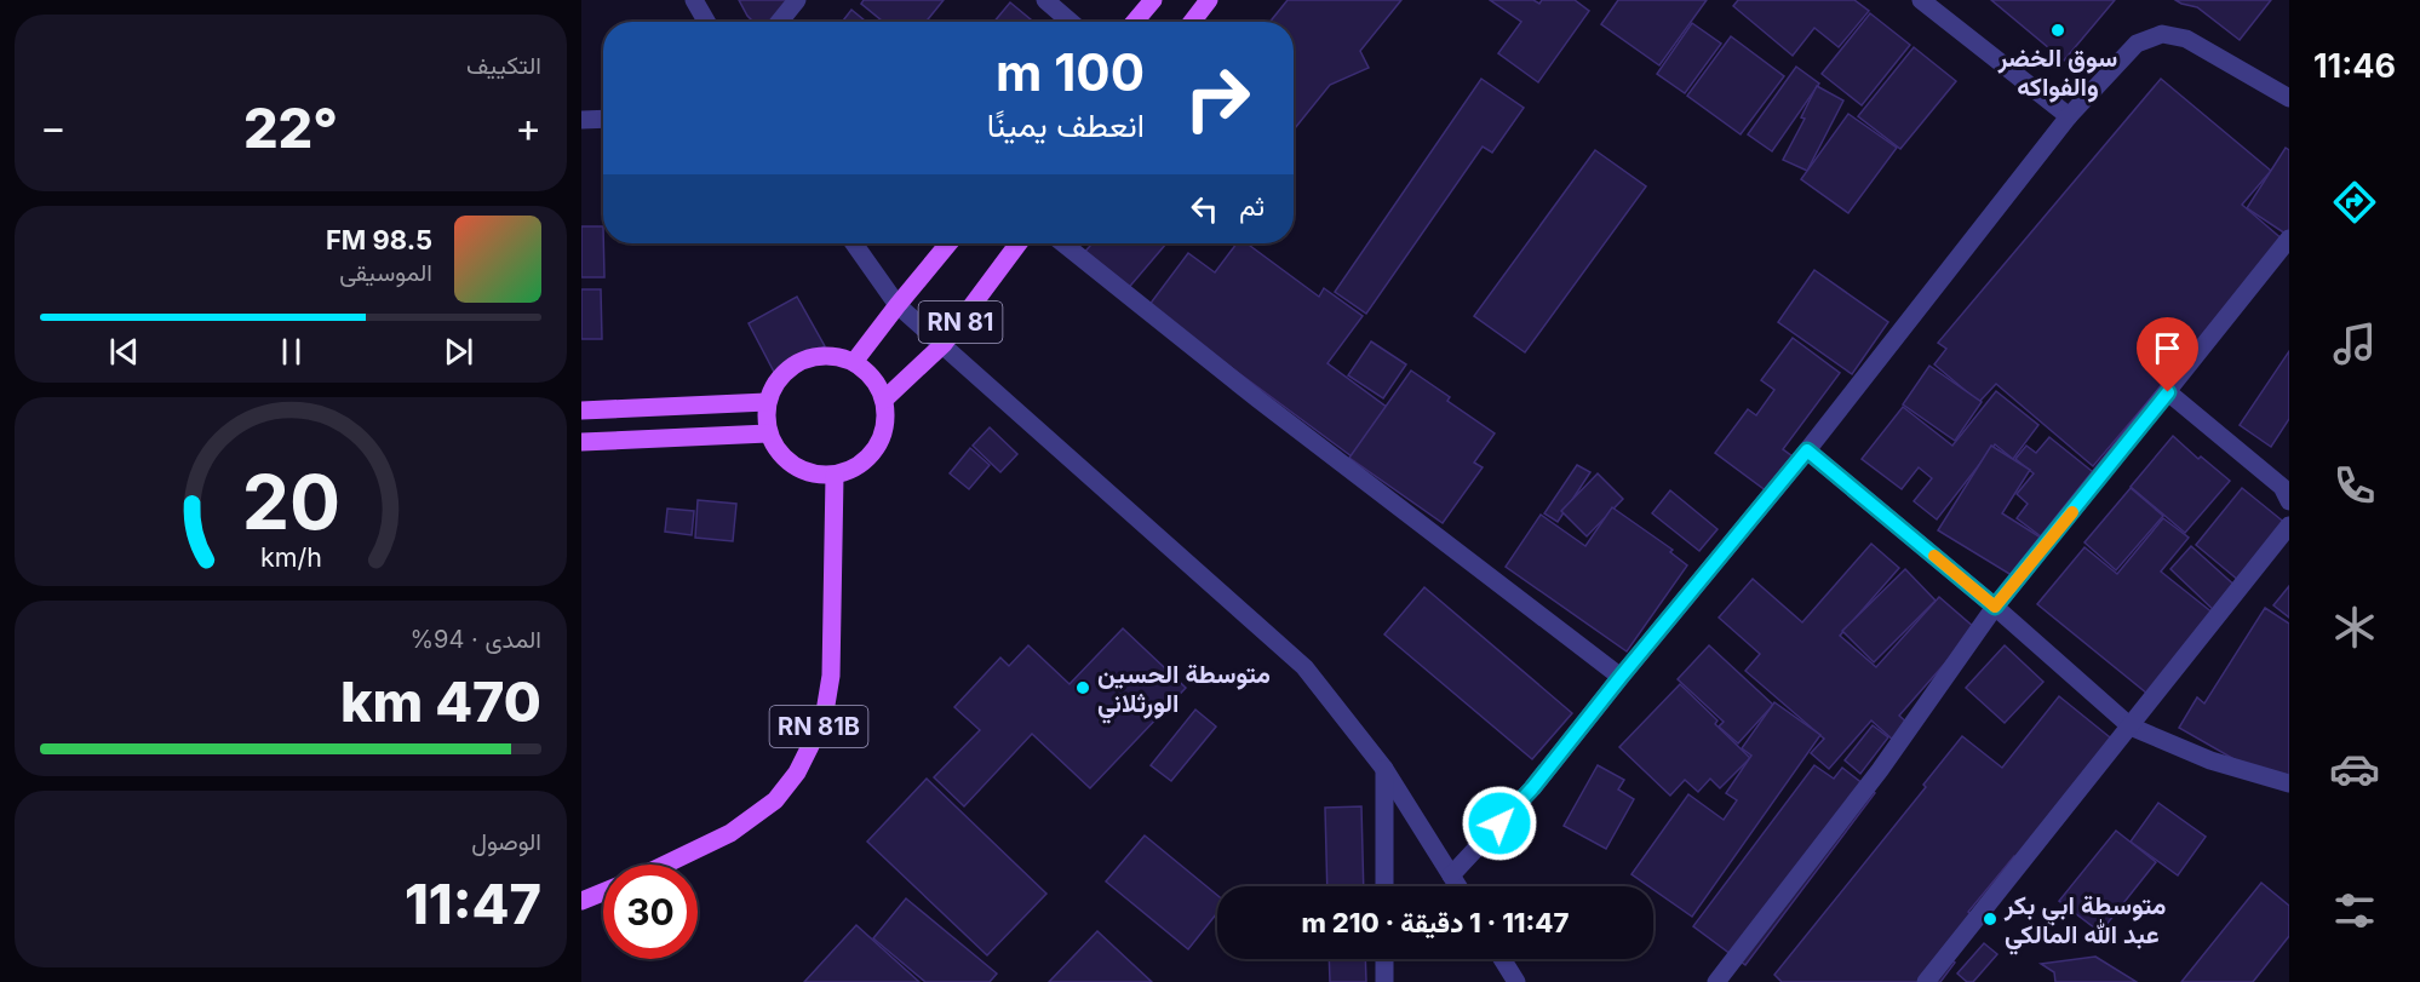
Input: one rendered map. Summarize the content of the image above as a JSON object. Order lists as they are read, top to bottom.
{
  "streets": {
    "main road": ["RN 81", "RN 81B"]
  },
  "crossings": [
    ["RN 81", "RN 81B"]
  ],
  "places": ["سوق الخضر والفواكه", "متوسطة الحسين الورثلاني", "متوسطة ابي بكر عبد الله المالكي"],
  "page": {
    "tabs": "11:46",
    "tile": [
      "التكييف",
      ["المدى · 94%", "470 km"],
      ["الوصول", "11:47"]
    ],
    "turn": ["100 m", "انعطف يمينًا"],
    "heat": ["−", "22°", "+"],
    "then": "ثم",
    "song": ["98.5 FM", "الموسيقى"],
    "limit": "30",
    "trip": "11:47 · 1 دقيقة · 210 m",
    "gauge": ["20", "km/h"]
  }
}
